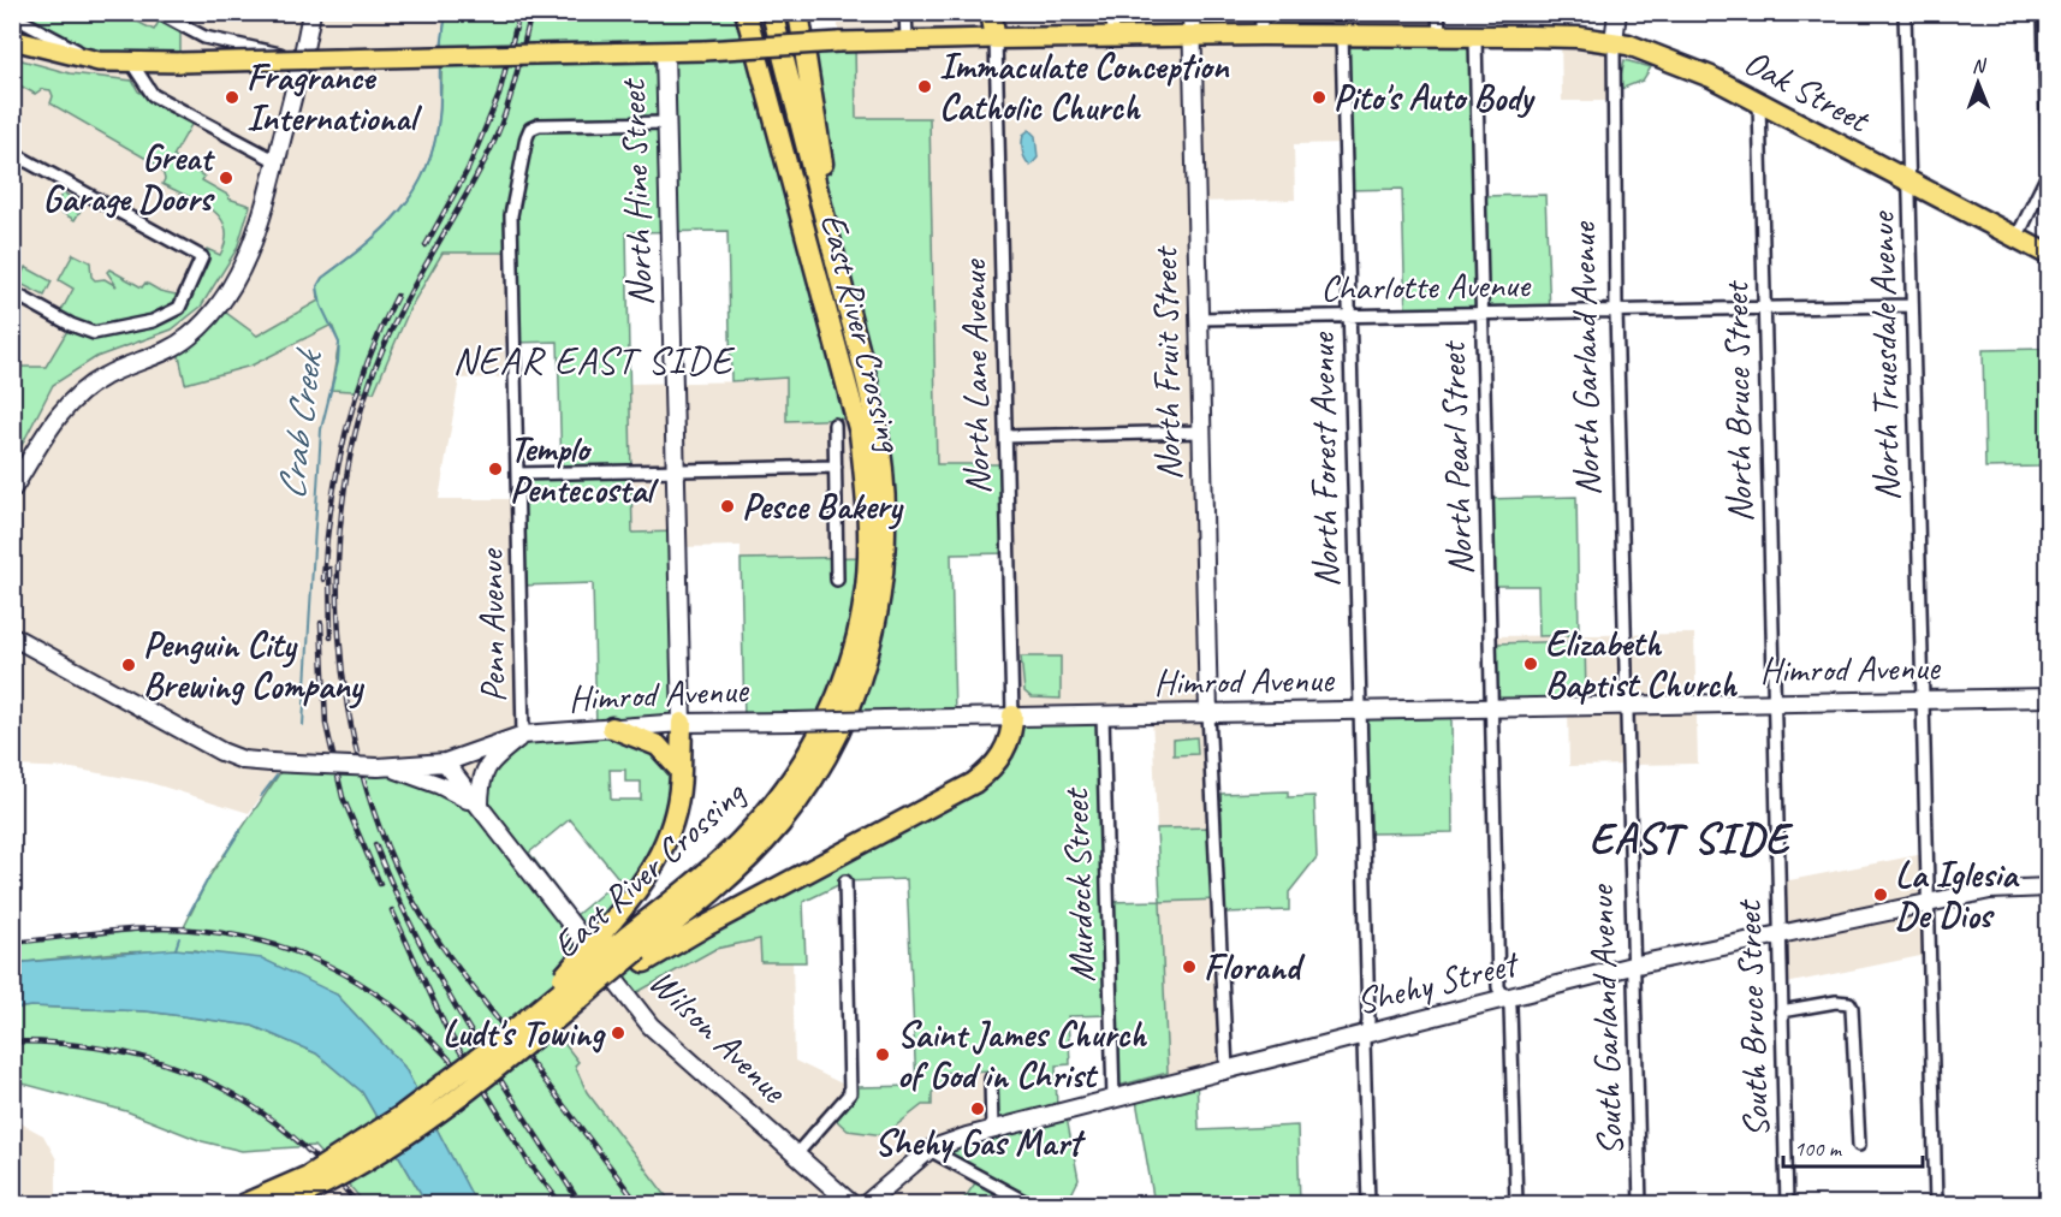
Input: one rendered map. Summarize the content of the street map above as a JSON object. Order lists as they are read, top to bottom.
{
  "streets": {
    "highway": ["Oak Street", "East River Crossing"],
    "main road": [
      "North Hine Street",
      "North Garland Avenue",
      "North Fruit Street",
      "Himrod Avenue",
      "Shehy Street",
      "Wilson Avenue"
    ],
    "street": [
      "Charlotte Avenue",
      "North Truesdale Avenue",
      "North Lane Avenue",
      "North Bruce Street",
      "North Pearl Street",
      "North Forest Avenue",
      "Penn Avenue",
      "Murdock Street",
      "South Bruce Street",
      "South Garland Avenue"
    ]
  },
  "crossings": [
    ["Oak Street", "North Hine Street"],
    ["Oak Street", "North Truesdale Avenue"],
    ["Oak Street", "North Garland Avenue"],
    ["Oak Street", "North Fruit Street"],
    ["Oak Street", "North Lane Avenue"],
    ["Oak Street", "North Bruce Street"],
    ["Oak Street", "North Pearl Street"],
    ["Oak Street", "North Forest Avenue"],
    ["North Hine Street", "Penn Avenue"],
    ["North Hine Street", "Himrod Avenue"],
    ["Charlotte Avenue", "North Truesdale Avenue"],
    ["Charlotte Avenue", "North Garland Avenue"],
    ["Charlotte Avenue", "North Fruit Street"],
    ["Charlotte Avenue", "North Bruce Street"],
    ["Charlotte Avenue", "North Pearl Street"],
    ["Charlotte Avenue", "North Forest Avenue"],
    ["North Truesdale Avenue", "Himrod Avenue"],
    ["North Truesdale Avenue", "Shehy Street"],
    ["North Garland Avenue", "Himrod Avenue"],
    ["North Garland Avenue", "South Garland Avenue"],
    ["North Fruit Street", "Himrod Avenue"],
    ["North Lane Avenue", "Himrod Avenue"],
    ["North Bruce Street", "Himrod Avenue"],
    ["North Bruce Street", "South Bruce Street"],
    ["North Pearl Street", "Himrod Avenue"],
    ["North Pearl Street", "Shehy Street"],
    ["North Forest Avenue", "Himrod Avenue"],
    ["North Forest Avenue", "Shehy Street"],
    ["Penn Avenue", "Himrod Avenue"],
    ["Himrod Avenue", "Murdock Street"],
    ["Himrod Avenue", "South Bruce Street"],
    ["Himrod Avenue", "South Garland Avenue"],
    ["Himrod Avenue", "Wilson Avenue"],
    ["Murdock Street", "Shehy Street"],
    ["Shehy Street", "South Bruce Street"],
    ["Shehy Street", "South Garland Avenue"]
  ],
  "districts": ["NEAR EAST SIDE", "EAST SIDE"],
  "water": ["Crab Creek"],
  "places": [
    "Immaculate Conception Catholic Church",
    "Fragrance International",
    "Pito's Auto Body",
    "Great Garage Doors",
    "Templo Pentecostal",
    "Pesce Bakery",
    "Elizabeth Baptist Church",
    "Penguin City Brewing Company",
    "La Iglesia De Dios",
    "Florand",
    "Ludt's Towing",
    "Saint James Church of God in Christ",
    "Shehy Gas Mart"
  ],
  "scale_bar": "100 m",
  "north": "top"
}
